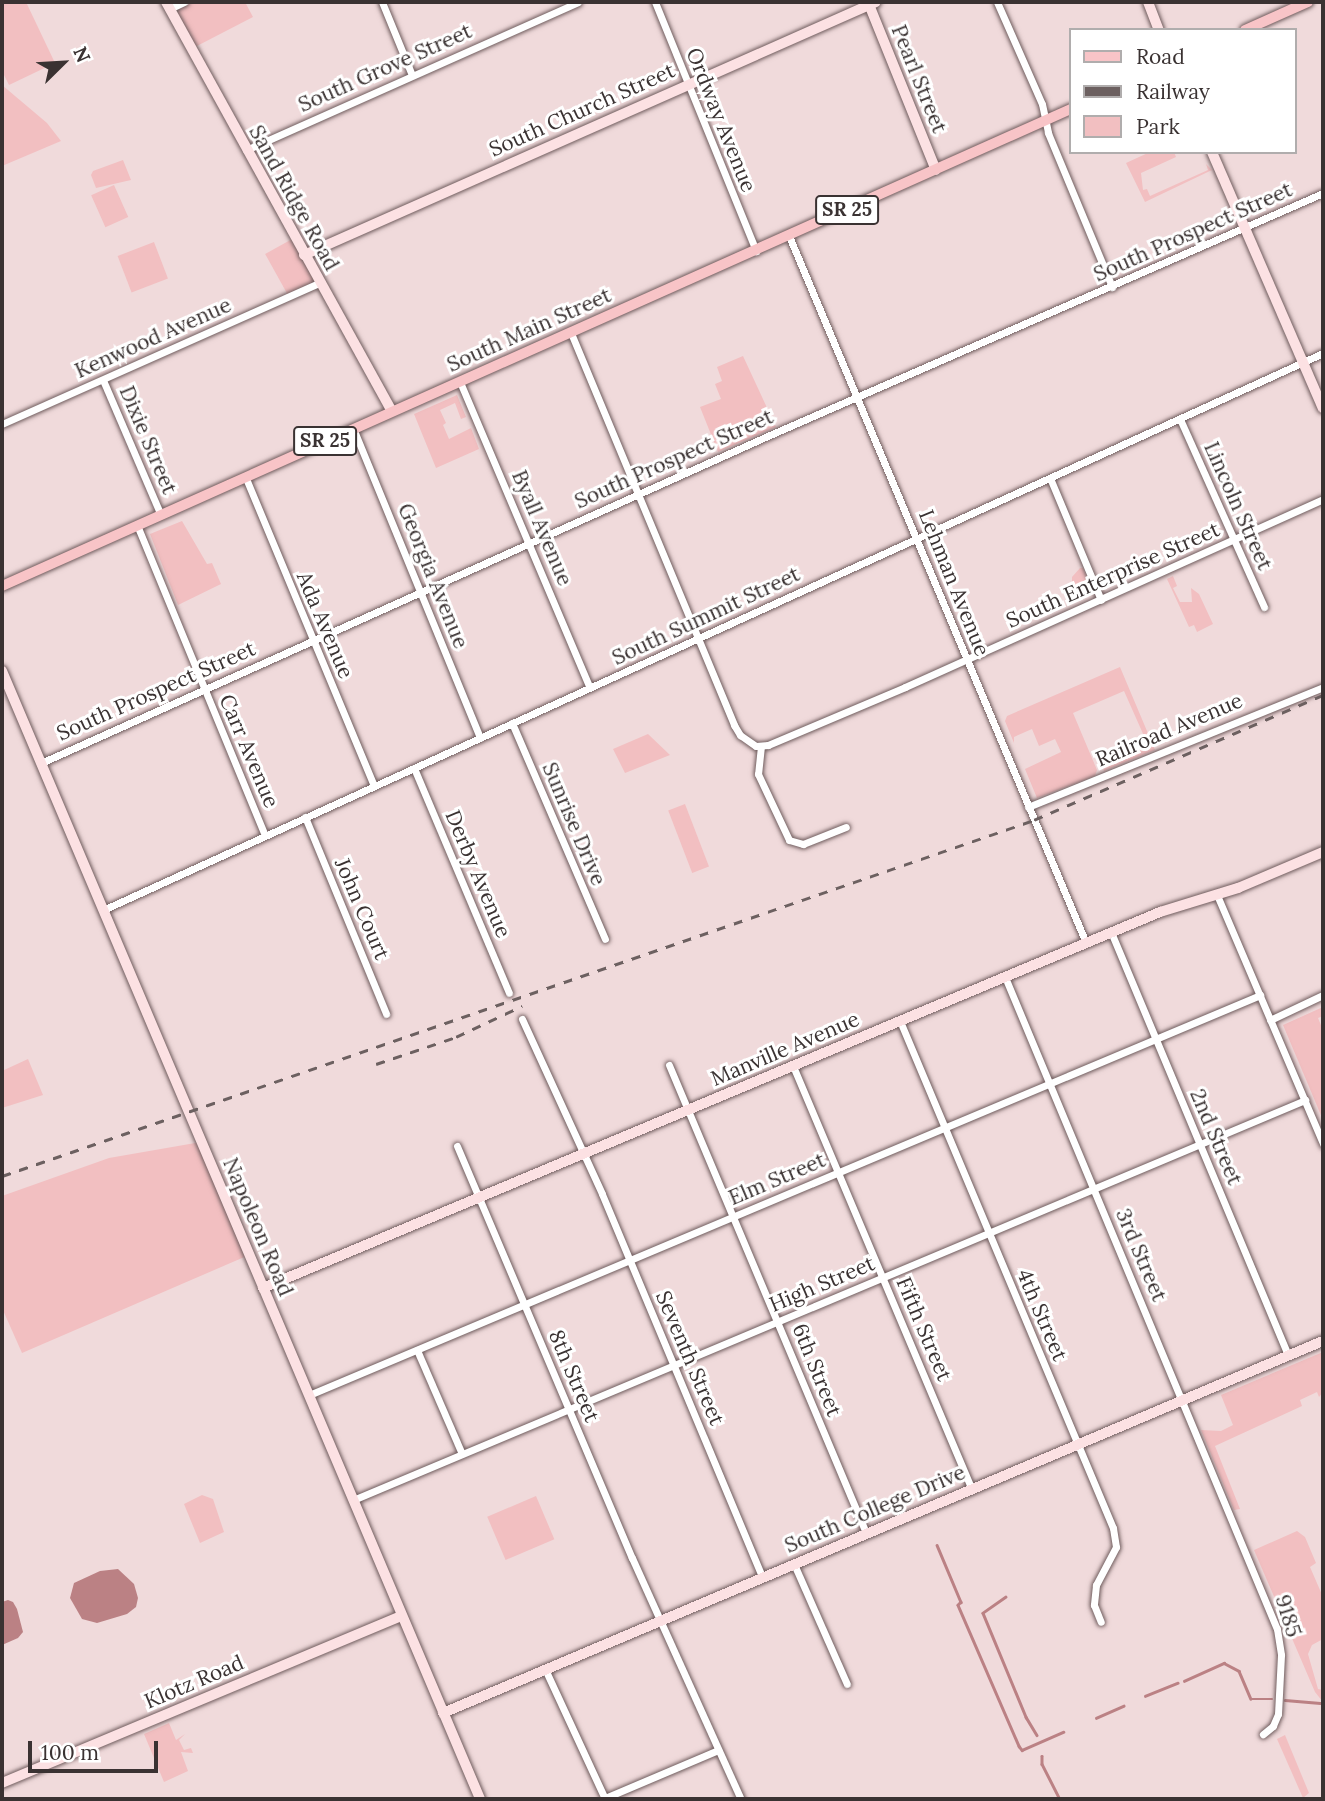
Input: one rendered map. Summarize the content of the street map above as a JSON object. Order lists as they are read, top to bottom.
{
  "streets": {
    "main road": ["SR 25", "South Main Street"],
    "street": [
      "South Grove Street",
      "Pearl Street",
      "South Church Street",
      "Ordway Avenue",
      "Sand Ridge Road",
      "South Prospect Street",
      "Kenwood Avenue",
      "Dixie Street",
      "Lincoln Street",
      "Byall Avenue",
      "South Enterprise Street",
      "Georgia Avenue",
      "Lehman Avenue",
      "South Summit Street",
      "Ada Avenue",
      "Railroad Avenue",
      "Carr Avenue",
      "Sunrise Drive",
      "Derby Avenue",
      "John Court",
      "Manville Avenue",
      "2nd Street",
      "Elm Street",
      "Napoleon Road",
      "3rd Street",
      "High Street",
      "4th Street",
      "Fifth Street",
      "Seventh Street",
      "6th Street",
      "8th Street",
      "South College Drive",
      "9185",
      "Klotz Road"
    ]
  },
  "crossings": [
    ["South Grove Street", "Sand Ridge Road"],
    ["Pearl Street", "South Church Street"],
    ["Pearl Street", "South Main Street"],
    ["South Church Street", "Ordway Avenue"],
    ["South Church Street", "Sand Ridge Road"],
    ["Ordway Avenue", "South Main Street"],
    ["Sand Ridge Road", "South Main Street"],
    ["Sand Ridge Road", "Kenwood Avenue"],
    ["South Prospect Street", "Byall Avenue"],
    ["South Prospect Street", "Georgia Avenue"],
    ["South Prospect Street", "Lehman Avenue"],
    ["South Prospect Street", "Ada Avenue"],
    ["South Prospect Street", "Carr Avenue"],
    ["South Prospect Street", "Napoleon Road"],
    ["South Main Street", "Dixie Street"],
    ["South Main Street", "Byall Avenue"],
    ["South Main Street", "Georgia Avenue"],
    ["South Main Street", "Lehman Avenue"],
    ["South Main Street", "Ada Avenue"],
    ["South Main Street", "Carr Avenue"],
    ["Kenwood Avenue", "Dixie Street"],
    ["Lincoln Street", "South Enterprise Street"],
    ["Lincoln Street", "South Summit Street"],
    ["Byall Avenue", "South Summit Street"],
    ["South Enterprise Street", "Lehman Avenue"],
    ["Georgia Avenue", "South Summit Street"],
    ["Lehman Avenue", "South Summit Street"],
    ["Lehman Avenue", "Railroad Avenue"],
    ["Lehman Avenue", "Manville Avenue"],
    ["South Summit Street", "Ada Avenue"],
    ["South Summit Street", "Carr Avenue"],
    ["South Summit Street", "Sunrise Drive"],
    ["South Summit Street", "Derby Avenue"],
    ["South Summit Street", "John Court"],
    ["South Summit Street", "Napoleon Road"],
    ["Manville Avenue", "2nd Street"],
    ["Manville Avenue", "Napoleon Road"],
    ["Manville Avenue", "3rd Street"],
    ["Manville Avenue", "4th Street"],
    ["Manville Avenue", "Fifth Street"],
    ["Manville Avenue", "Seventh Street"],
    ["Manville Avenue", "6th Street"],
    ["Manville Avenue", "8th Street"],
    ["2nd Street", "Elm Street"],
    ["2nd Street", "High Street"],
    ["2nd Street", "South College Drive"],
    ["Elm Street", "Napoleon Road"],
    ["Elm Street", "3rd Street"],
    ["Elm Street", "4th Street"],
    ["Elm Street", "Fifth Street"],
    ["Elm Street", "Seventh Street"],
    ["Elm Street", "6th Street"],
    ["Elm Street", "8th Street"],
    ["Napoleon Road", "High Street"],
    ["Napoleon Road", "South College Drive"],
    ["Napoleon Road", "Klotz Road"],
    ["3rd Street", "High Street"],
    ["3rd Street", "South College Drive"],
    ["3rd Street", "9185"],
    ["High Street", "4th Street"],
    ["High Street", "Fifth Street"],
    ["High Street", "Seventh Street"],
    ["High Street", "6th Street"],
    ["High Street", "8th Street"],
    ["4th Street", "South College Drive"],
    ["Fifth Street", "South College Drive"],
    ["Seventh Street", "South College Drive"],
    ["6th Street", "South College Drive"],
    ["8th Street", "South College Drive"]
  ],
  "legend": ["Road", "Railway", "Park"],
  "scale_bar": "100 m",
  "north": "top right"
}
